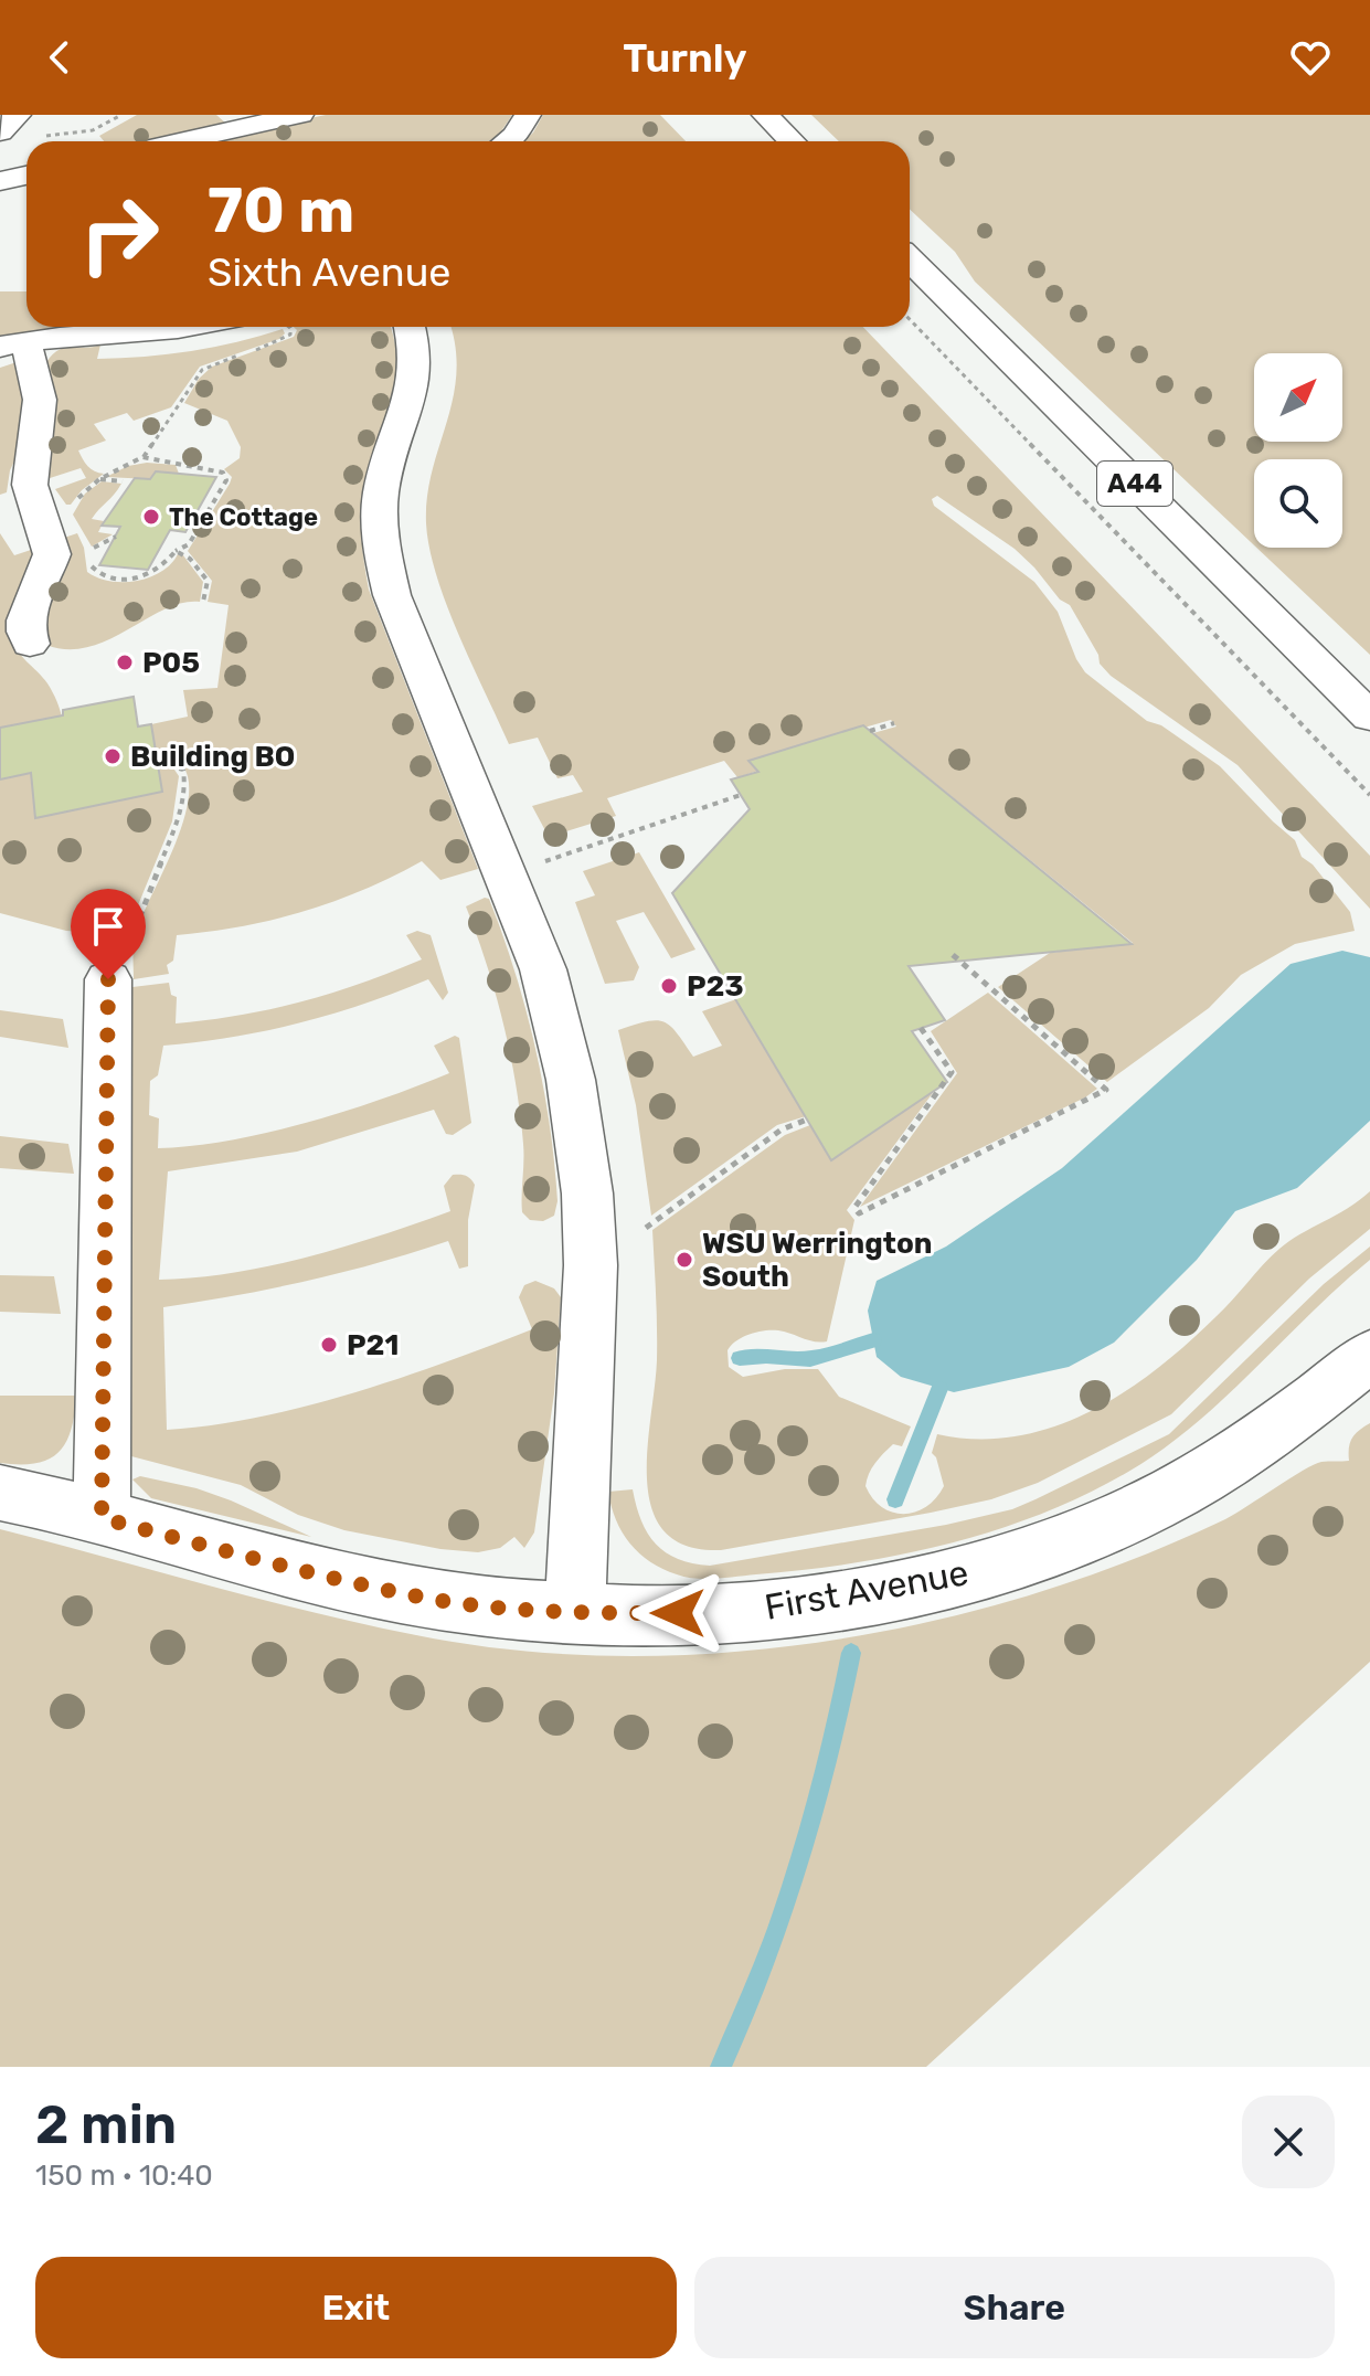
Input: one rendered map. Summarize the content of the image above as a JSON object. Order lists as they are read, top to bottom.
{
  "streets": {
    "main road": ["A44", "First Avenue"]
  },
  "places": [
    "The Cottage",
    "P05",
    "Building BO",
    "P23",
    "WSU Werrington South",
    "P21"
  ],
  "north": "top right",
  "page": {
    "header": "Turnly",
    "turn": ["70 m", "Sixth Avenue"],
    "heading": ["2 min", "150 m · 10:40"],
    "buttons": ["Exit", "Share"]
  }
}
